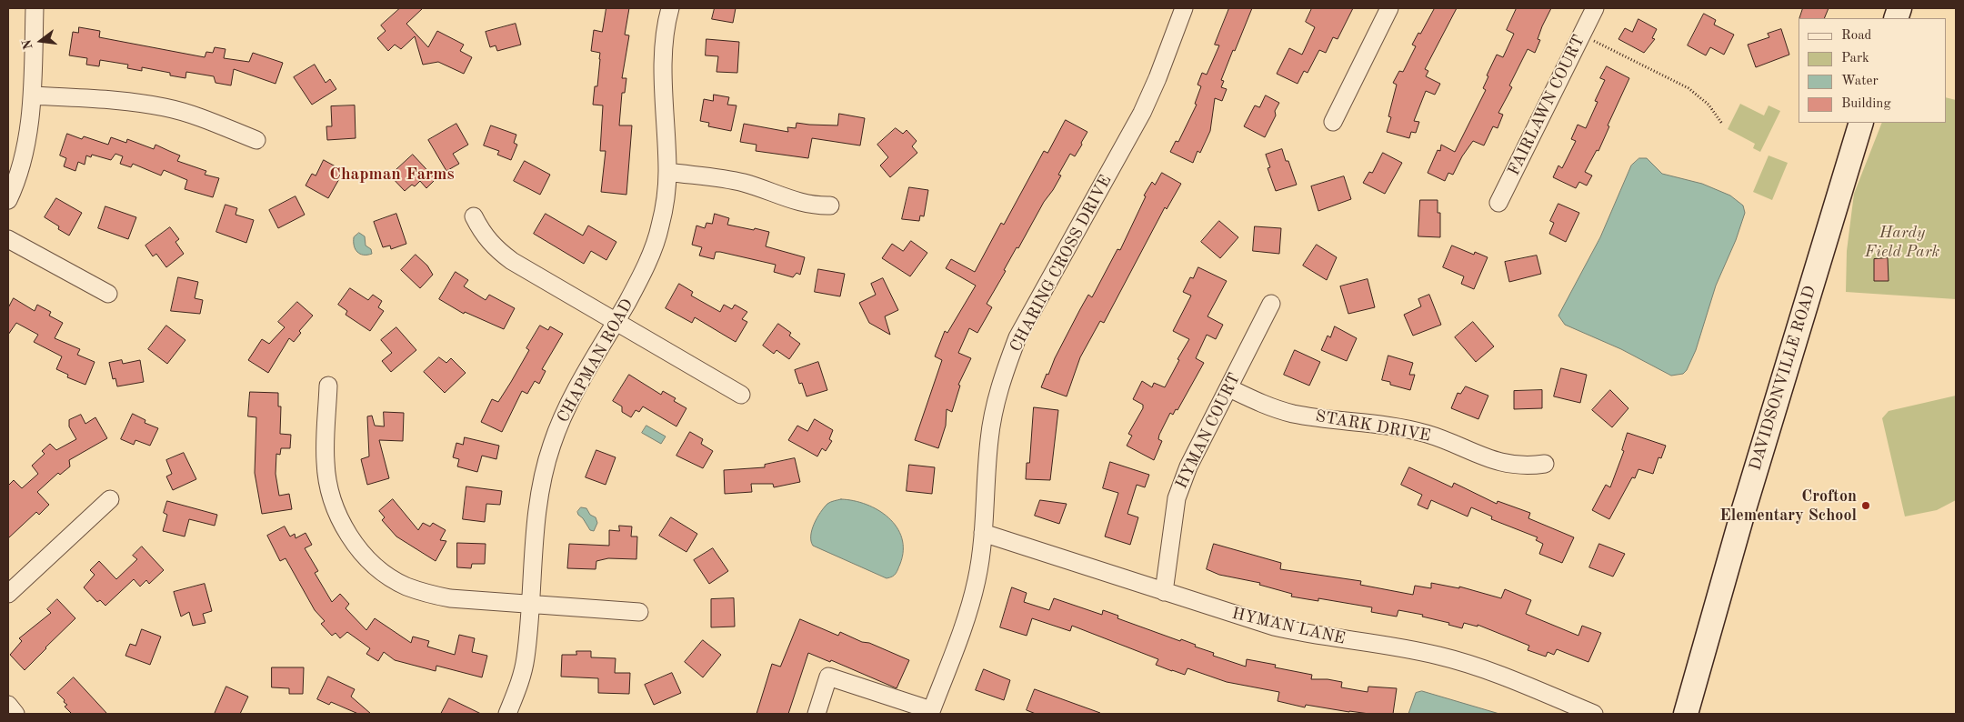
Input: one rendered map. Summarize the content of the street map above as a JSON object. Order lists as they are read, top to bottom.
{
  "streets": {
    "main road": ["DAVIDSONVILLE ROAD"],
    "street": [
      "FAIRLAWN COURT",
      "CHARING CROSS DRIVE",
      "CHAPMAN ROAD",
      "STARK DRIVE",
      "HYMAN COURT",
      "HYMAN LANE"
    ]
  },
  "crossings": [
    ["CHARING CROSS DRIVE", "HYMAN LANE"],
    ["STARK DRIVE", "HYMAN COURT"],
    ["HYMAN COURT", "HYMAN LANE"]
  ],
  "districts": ["Chapman Farms"],
  "parks": ["Hardy Field Park"],
  "places": ["Crofton Elementary School"],
  "legend": [
    "Road",
    "Park",
    "Water",
    "Building"
  ],
  "north": "left"
}
